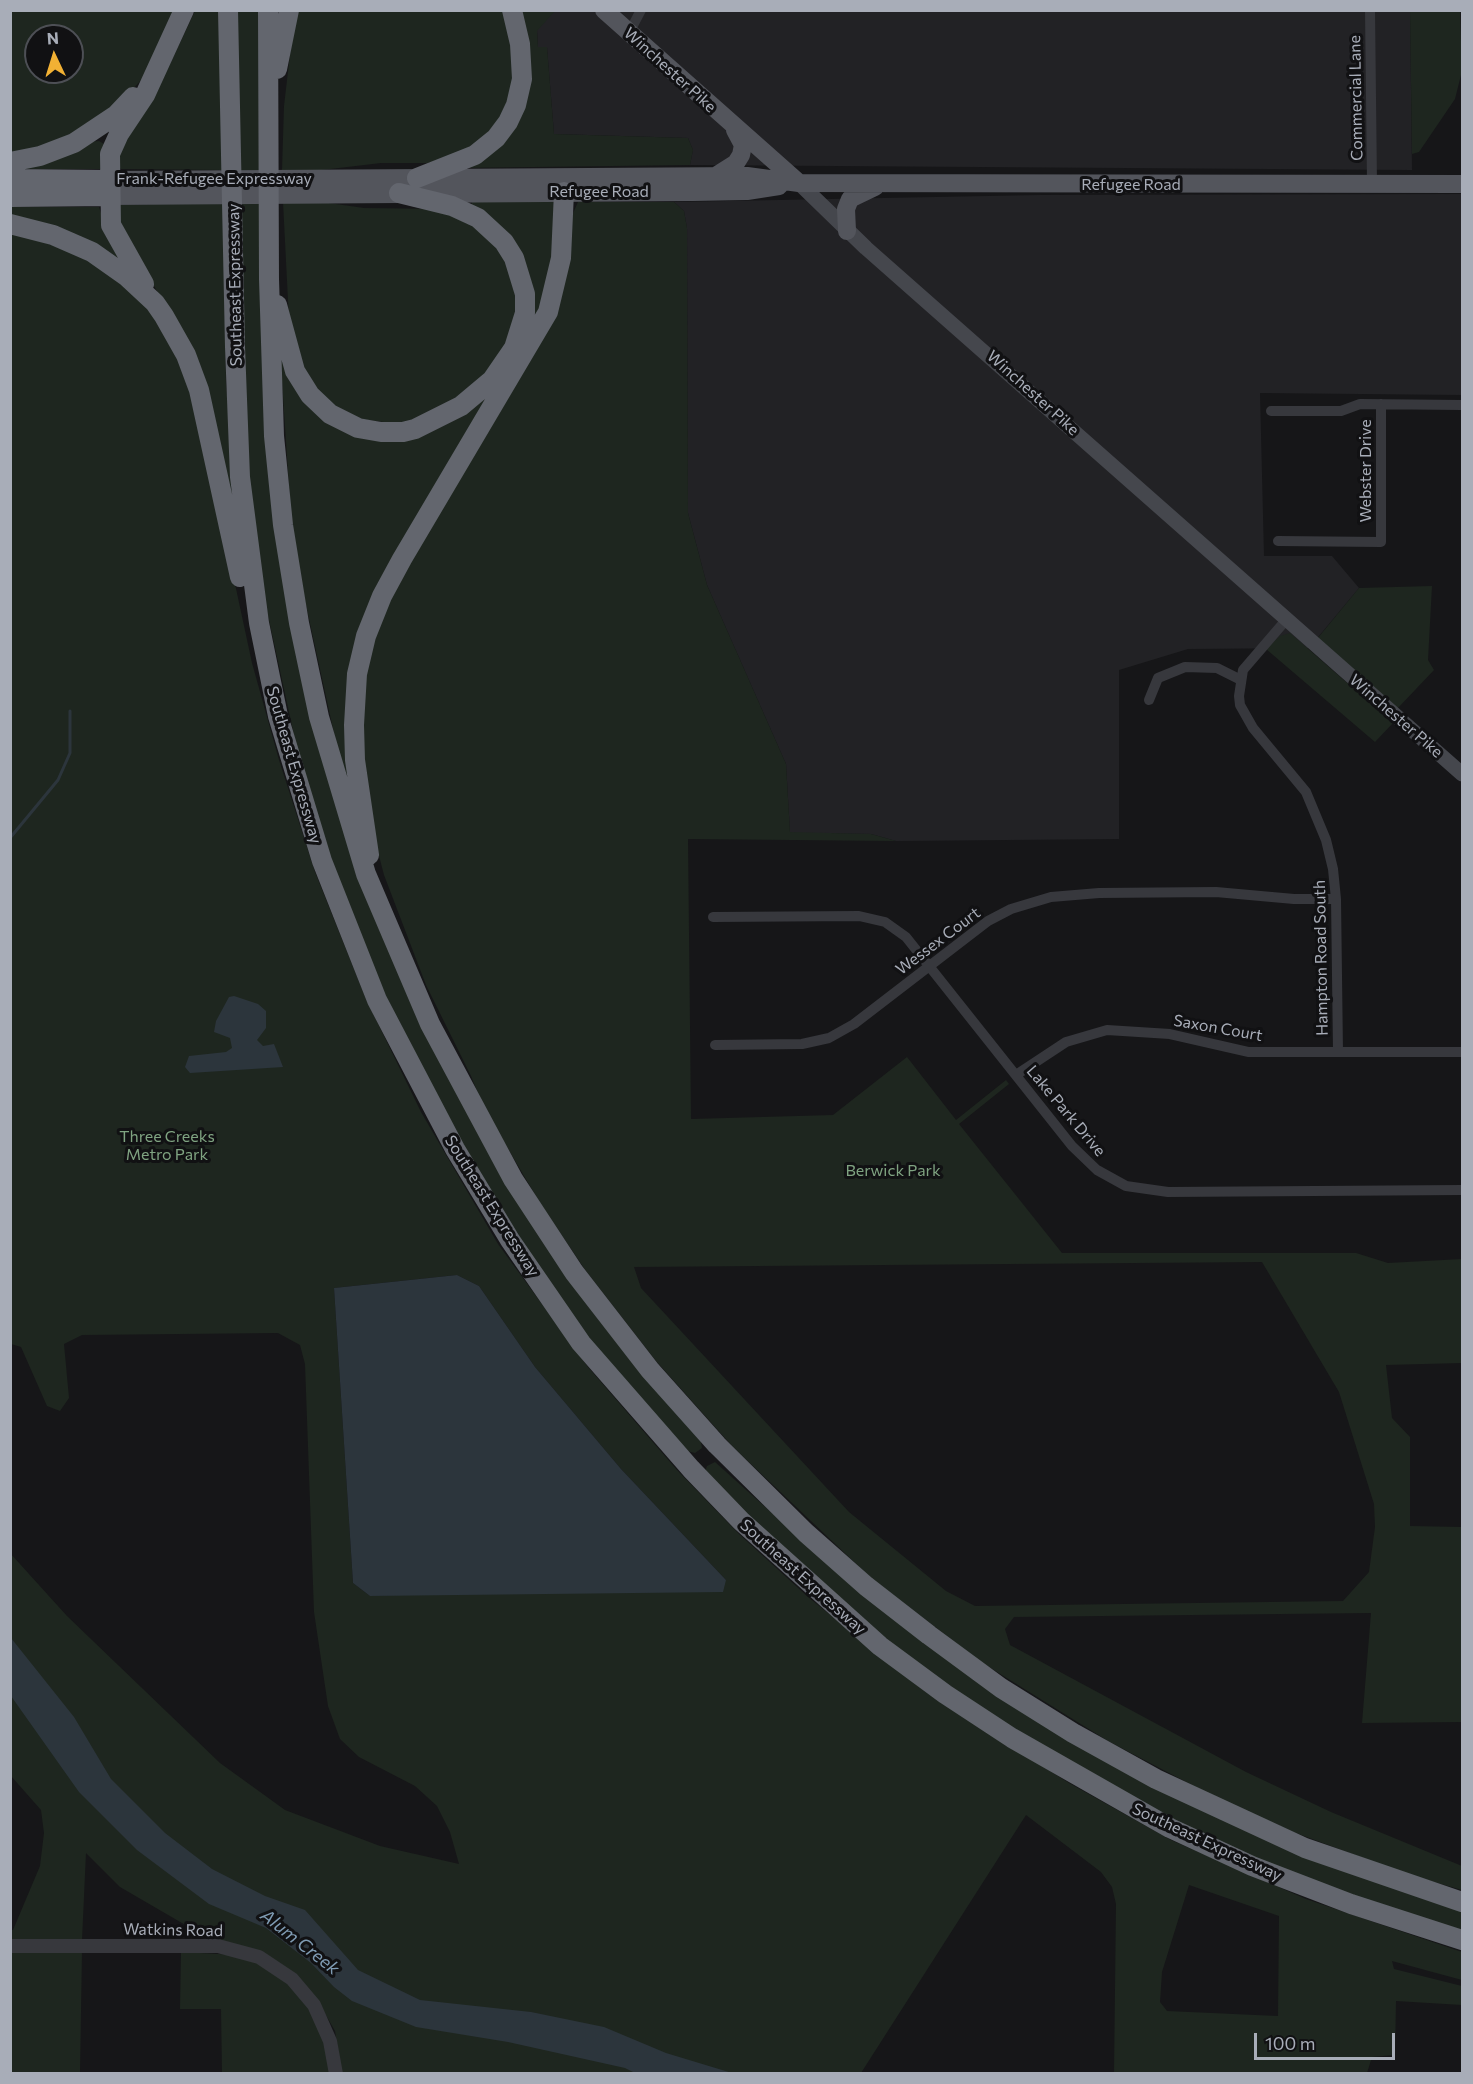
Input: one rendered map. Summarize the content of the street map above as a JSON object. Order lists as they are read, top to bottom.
{
  "streets": {
    "highway": ["Frank-Refugee Expressway", "Southeast Expressway"],
    "main road": ["Winchester Pike", "Refugee Road"],
    "street": [
      "Commercial Lane",
      "Webster Drive",
      "Wessex Court",
      "Hampton Road South",
      "Saxon Court",
      "Lake Park Drive",
      "Watkins Road"
    ]
  },
  "crossings": [
    ["Winchester Pike", "Refugee Road"],
    ["Commercial Lane", "Refugee Road"],
    ["Frank-Refugee Expressway", "Refugee Road"],
    ["Wessex Court", "Hampton Road South"],
    ["Wessex Court", "Lake Park Drive"],
    ["Hampton Road South", "Saxon Court"],
    ["Saxon Court", "Lake Park Drive"]
  ],
  "water": ["Alum Creek"],
  "parks": ["Three Creeks Metro Park", "Berwick Park"],
  "scale_bar": "100 m",
  "north": "top"
}
